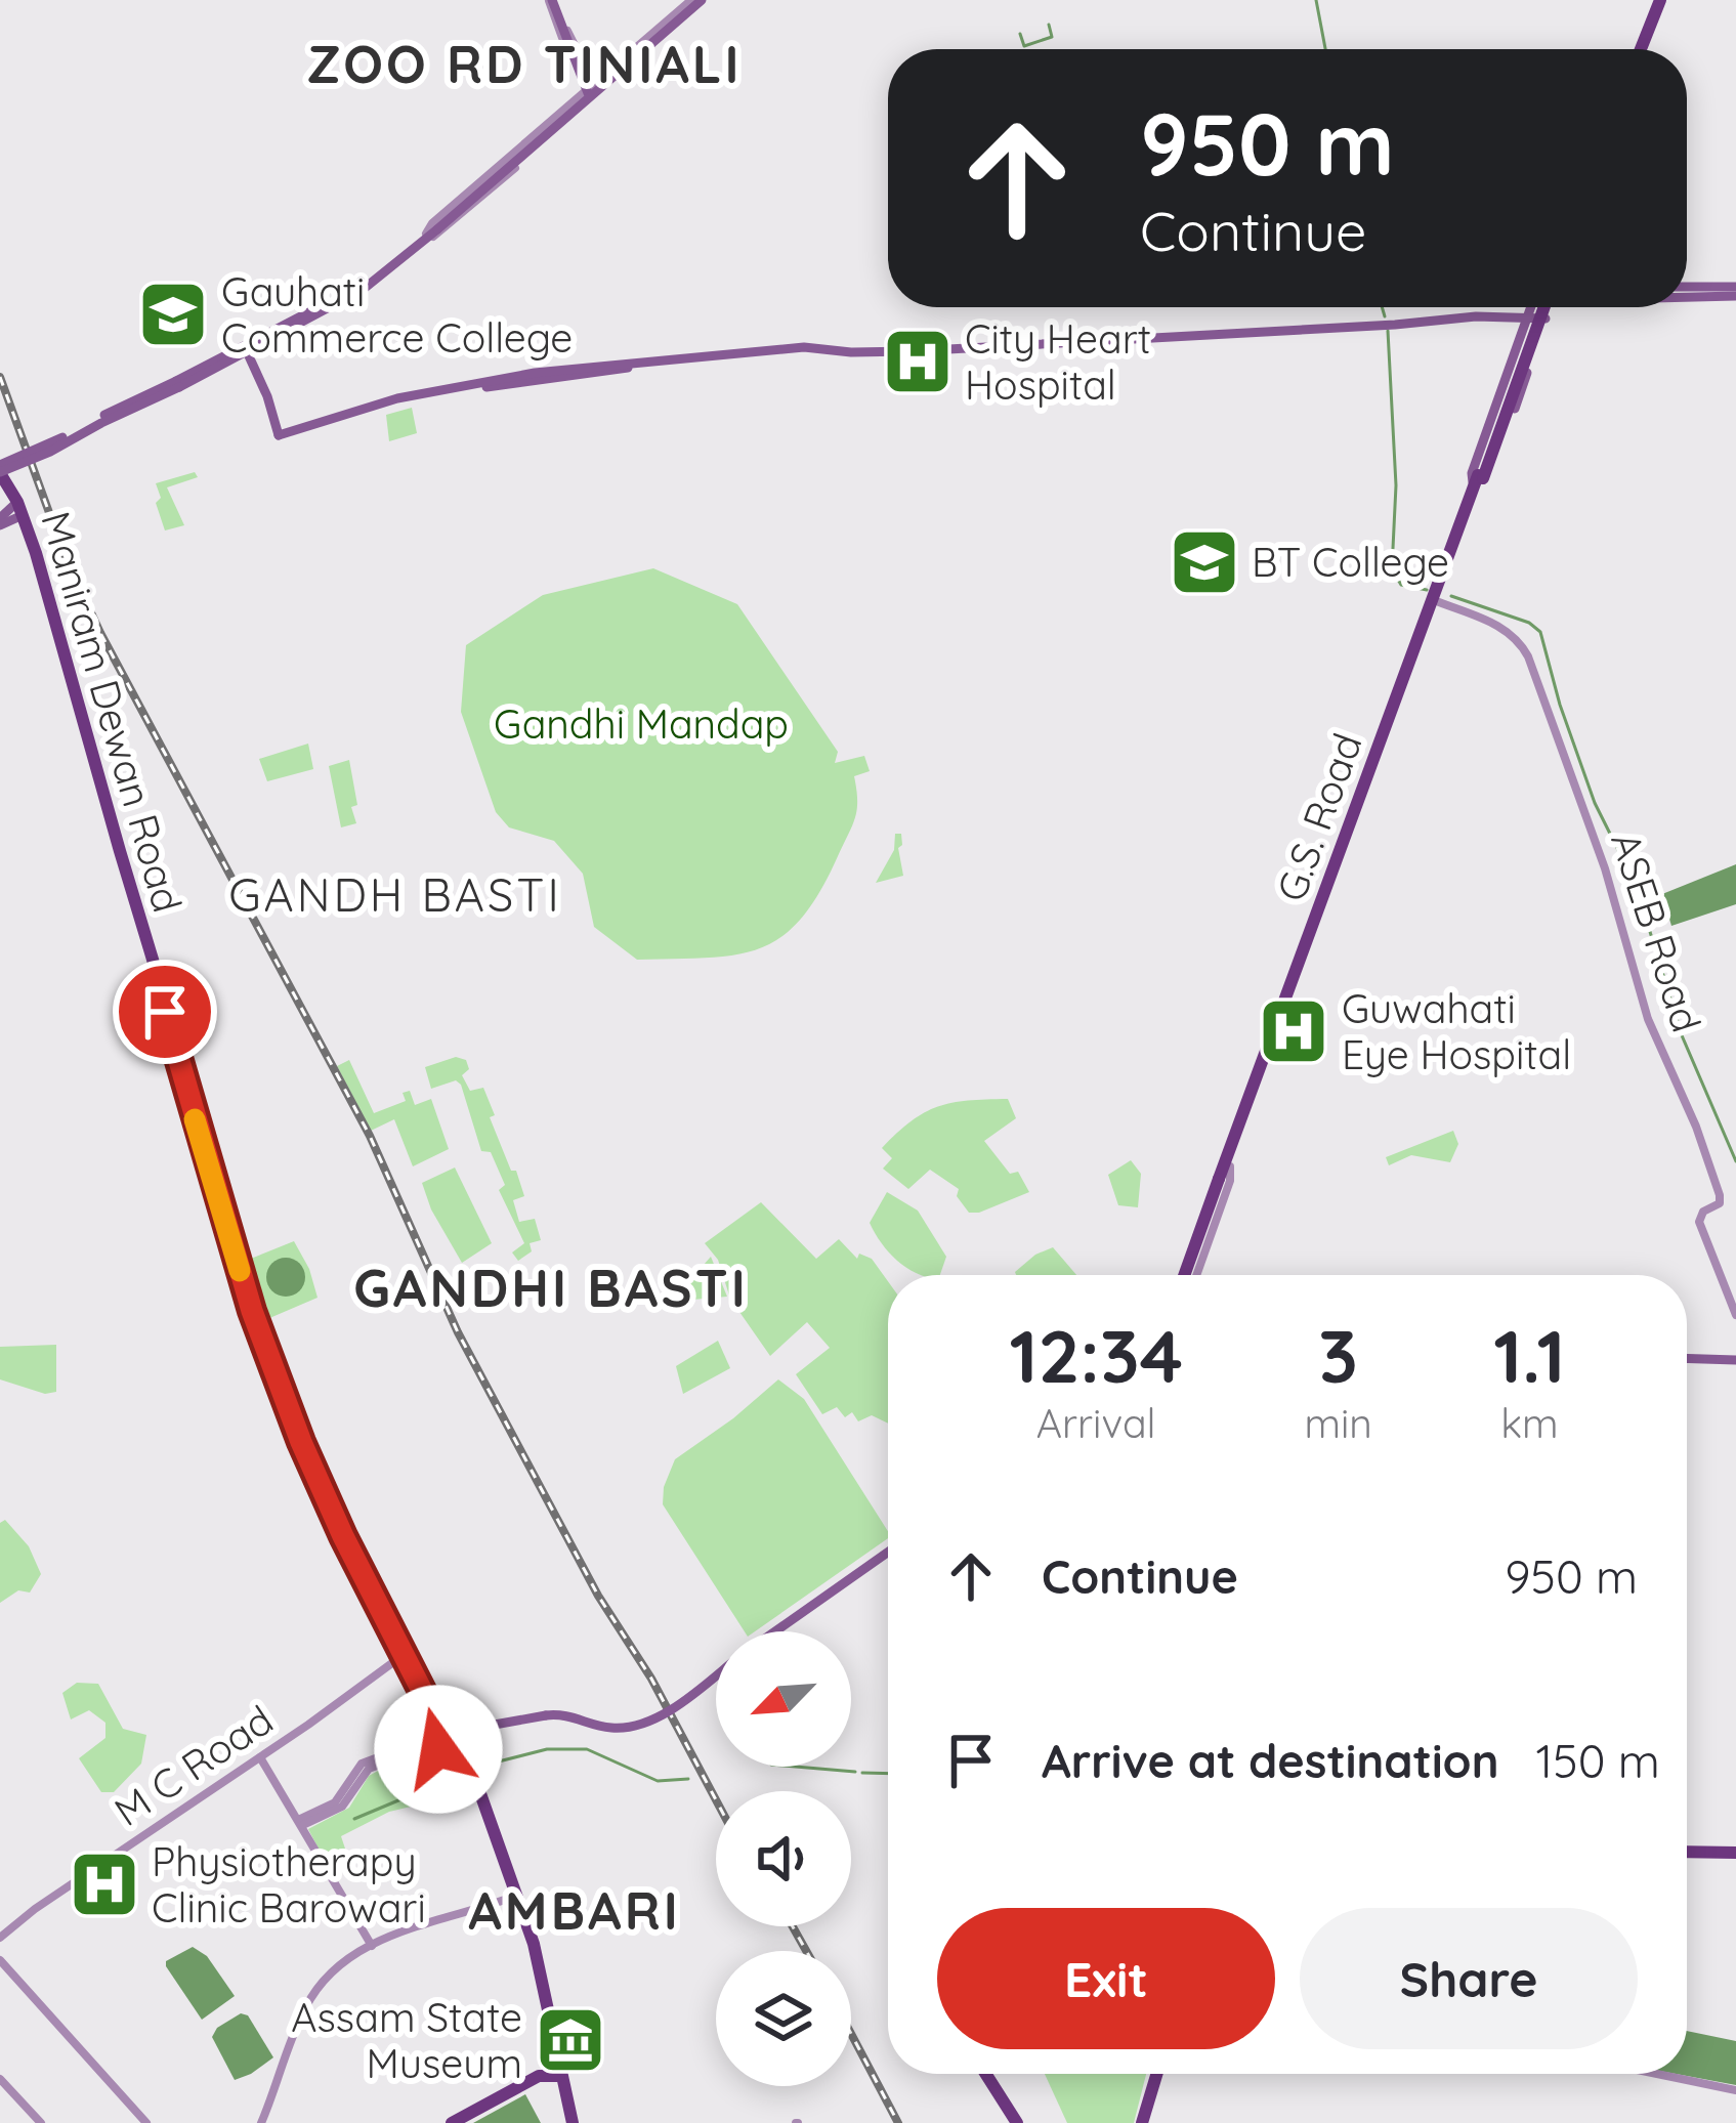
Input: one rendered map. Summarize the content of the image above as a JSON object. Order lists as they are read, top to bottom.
{
  "streets": {
    "main road": ["Maniram Dewan Road", "G.S. Road"],
    "street": ["ASEB Road", "M C Road"]
  },
  "crossings": [
    ["G.S. Road", "ASEB Road"]
  ],
  "districts": [
    "ZOO RD TINIALI",
    "GANDH BASTI",
    "GANDHI BASTI",
    "AMBARI"
  ],
  "parks": ["Gandhi Mandap"],
  "places": {
    "school or university": ["Gauhati Commerce College", "BT College"],
    "hospital": ["City Heart Hospital", "Guwahati Eye Hospital", "Physiotherapy Clinic Barowari"],
    "museum": ["Assam State Museum"]
  },
  "north": "bottom left",
  "page": {
    "turn": ["950 m", "Continue"],
    "eta": [
      "12:34",
      "Arrival",
      "3",
      "min",
      "1.1",
      "km"
    ],
    "list": [
      {
        "name": "Continue",
        "value": "950 m"
      },
      {
        "name": "Arrive at destination",
        "value": "150 m"
      }
    ],
    "buttons": ["Exit", "Share"]
  }
}
